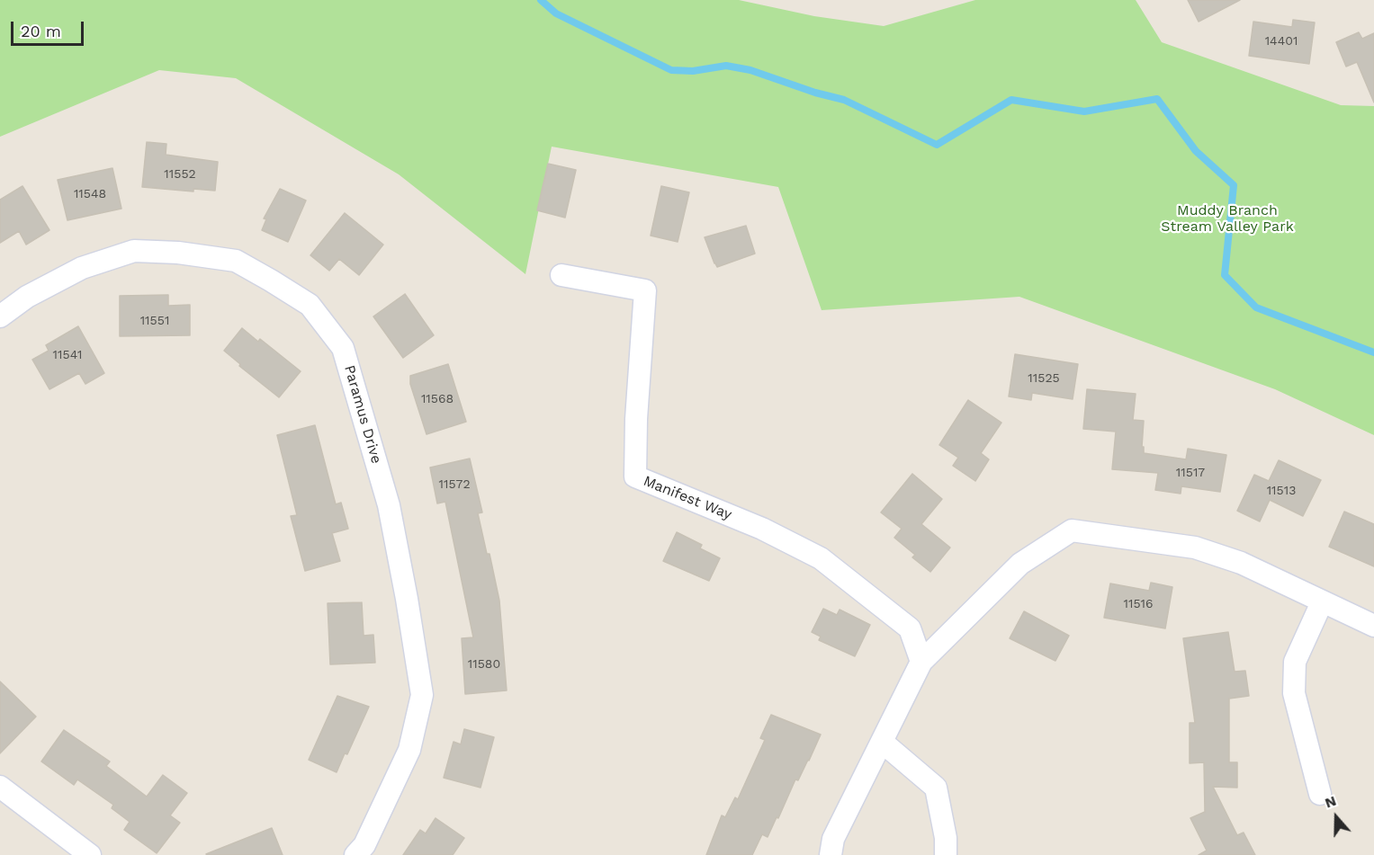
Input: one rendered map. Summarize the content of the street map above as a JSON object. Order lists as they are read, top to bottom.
{
  "streets": {
    "street": ["Paramus Drive", "Manifest Way"]
  },
  "parks": ["Muddy Branch Stream Valley Park"],
  "house_numbers": [
    "14401",
    "11552",
    "11548",
    "11551",
    "11541",
    "11525",
    "11568",
    "11517",
    "11572",
    "11513",
    "11516",
    "11580"
  ],
  "scale_bar": "20 m",
  "north": "top"
}
